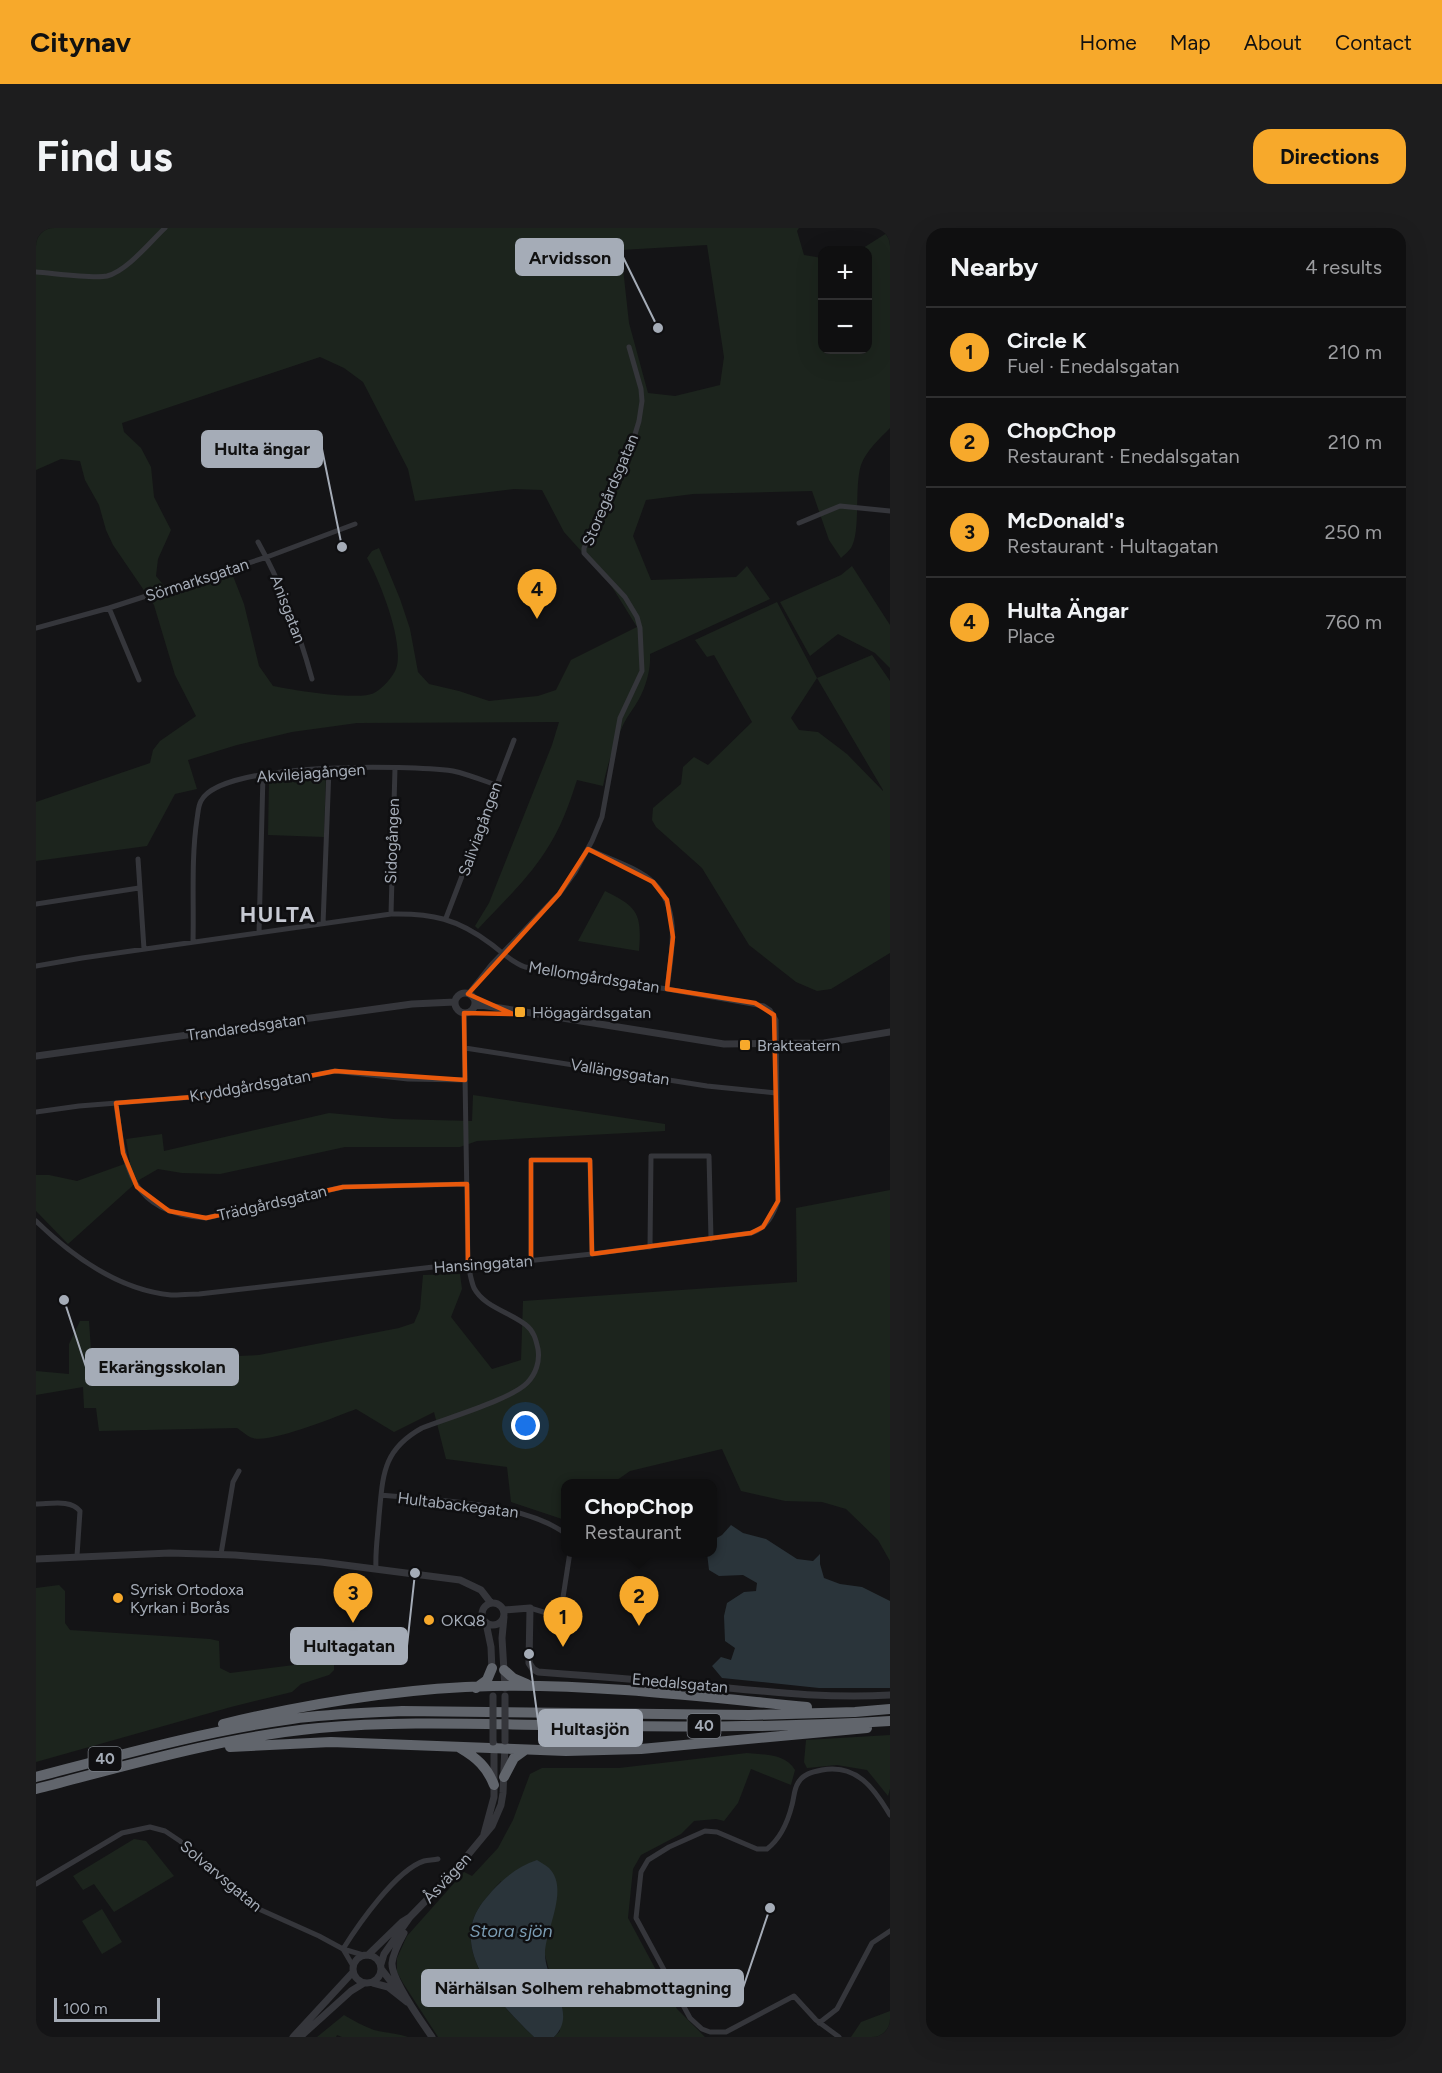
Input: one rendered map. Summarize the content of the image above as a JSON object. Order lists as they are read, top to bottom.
{
  "streets": {
    "highway": ["40"],
    "street": [
      "Storegårdsgatan",
      "Sörmarksgatan",
      "Anisgatan",
      "Akvilejagången",
      "Saliviagången",
      "Sidogången",
      "Mellomgårdsgatan",
      "Trandaredsgatan",
      "Vallängsgatan",
      "Kryddgårdsgatan",
      "Trädgårdsgatan",
      "Hansinggatan",
      "Hultabackegatan",
      "Enedalsgatan",
      "Solvarvsgatan",
      "Åsvägen"
    ]
  },
  "crossings": [
    ["Storegårdsgatan", "Mellomgårdsgatan"],
    ["Storegårdsgatan", "Trandaredsgatan"],
    ["Sörmarksgatan", "Anisgatan"],
    ["Akvilejagången", "Saliviagången"],
    ["Akvilejagången", "Sidogången"],
    ["Akvilejagången", "Mellomgårdsgatan"],
    ["Saliviagången", "Mellomgårdsgatan"],
    ["Sidogången", "Mellomgårdsgatan"],
    ["Mellomgårdsgatan", "Hansinggatan"],
    ["Vallängsgatan", "Hansinggatan"],
    ["Kryddgårdsgatan", "Trädgårdsgatan"],
    ["Solvarvsgatan", "Åsvägen"]
  ],
  "districts": ["HULTA"],
  "water": ["Stora sjön"],
  "places": {
    "other": [
      "Arvidsson",
      "Hulta ängar",
      "Ekarängsskolan",
      "Hultagatan",
      "Syrisk Ortodoxa Kyrkan i Borås",
      "OKQ8",
      "Hultasjön",
      "Närhälsan Solhem rehabmottagning"
    ],
    "transit": ["Högagärdsgatan", "Brakteatern"]
  },
  "scale_bar": "100 m",
  "page": {
    "header": "Citynav",
    "nav": [
      "Home",
      "Map",
      "About",
      "Contact"
    ],
    "buttons": "Directions",
    "title": "Find us",
    "heading": ["Nearby", "4 results"],
    "map_buttons": ["+", "−"],
    "list": [
      {
        "mark": "1",
        "name": "Circle K",
        "note": "Fuel · Enedalsgatan",
        "value": "210 m"
      },
      {
        "mark": "2",
        "name": "ChopChop",
        "note": "Restaurant · Enedalsgatan",
        "value": "210 m"
      },
      {
        "mark": "3",
        "name": "McDonald's",
        "note": "Restaurant · Hultagatan",
        "value": "250 m"
      },
      {
        "mark": "4",
        "name": "Hulta Ängar",
        "note": "Place",
        "value": "760 m"
      }
    ],
    "pins": [
      "4",
      "3",
      "2",
      "1"
    ],
    "popup": ["ChopChop", "Restaurant"],
    "scale": "100 m"
  }
}
